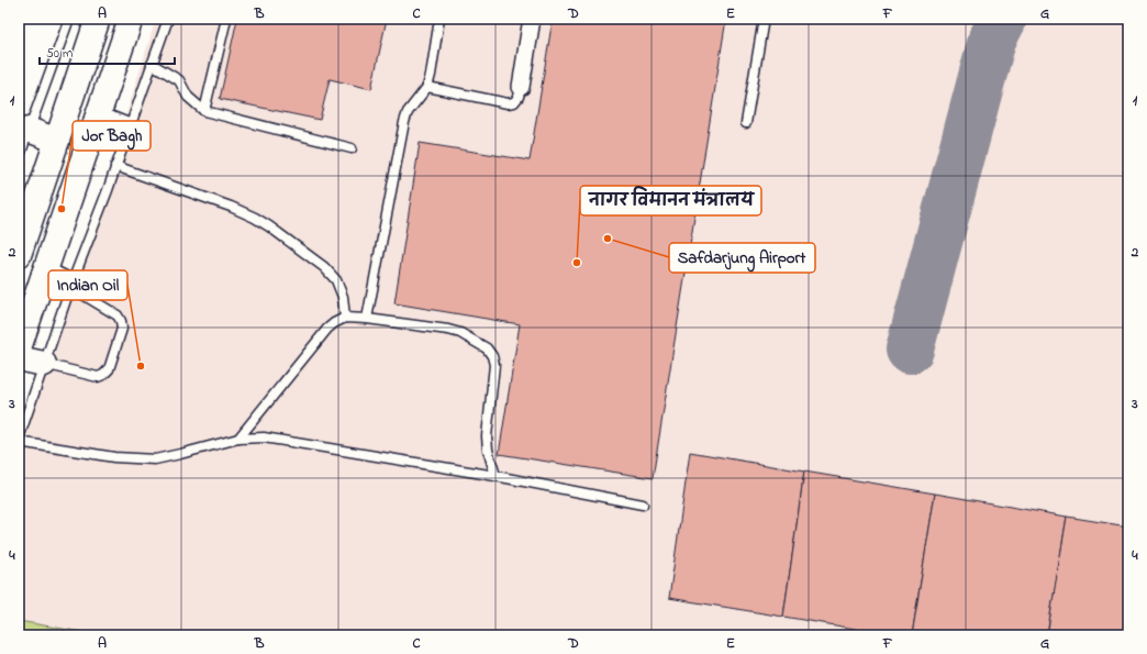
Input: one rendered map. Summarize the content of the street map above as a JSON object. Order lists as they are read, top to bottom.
{
  "places": [
    "Jor Bagh",
    "Safdarjung Airport",
    "नागर विमानन मंत्रालय",
    "Indian Oil"
  ],
  "scale_bar": "50 m",
  "grid": {
    "columns": [
      "A",
      "B",
      "C",
      "D",
      "E",
      "F",
      "G"
    ],
    "rows": [
      "1",
      "2",
      "3",
      "4"
    ]
  }
}
